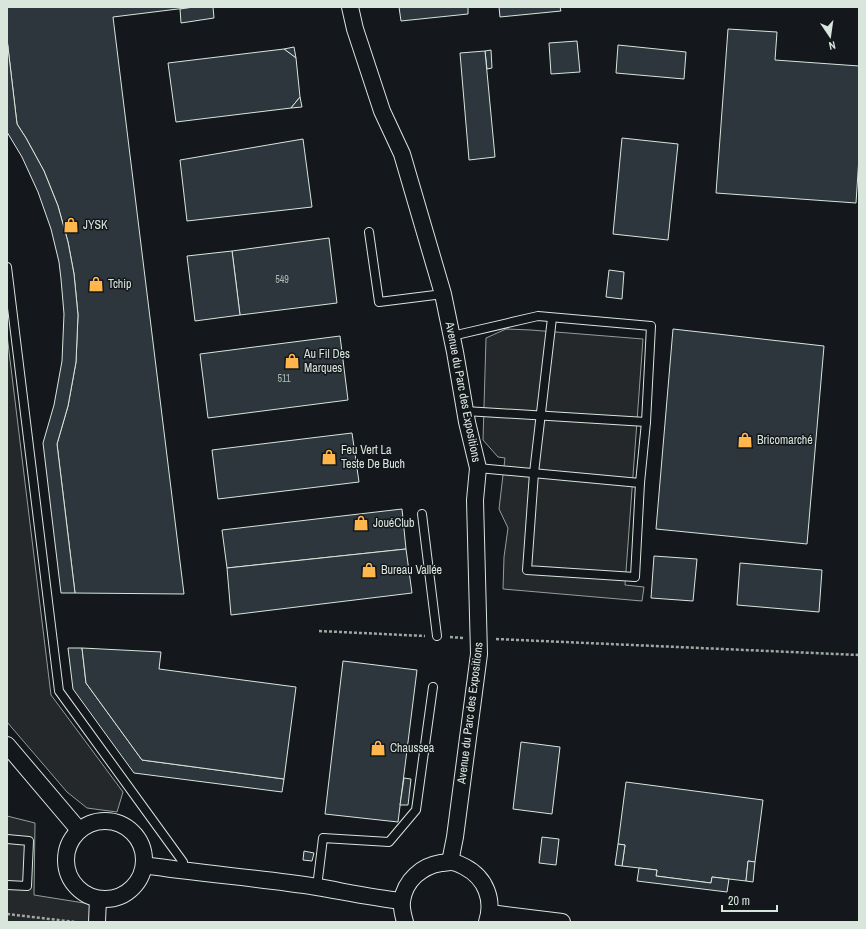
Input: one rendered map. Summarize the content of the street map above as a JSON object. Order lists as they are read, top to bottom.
{
  "streets": {
    "street": ["Avenue du Parc des Expositions"]
  },
  "places": {
    "shop": [
      "JYSK",
      "Tchip",
      "Au Fil Des Marques",
      "Bricomarché",
      "Feu Vert La Teste De Buch",
      "JouéClub",
      "Bureau Vallée",
      "Chaussea"
    ]
  },
  "house_numbers": ["549", "511"],
  "scale_bar": "20 m",
  "north": "bottom"
}
